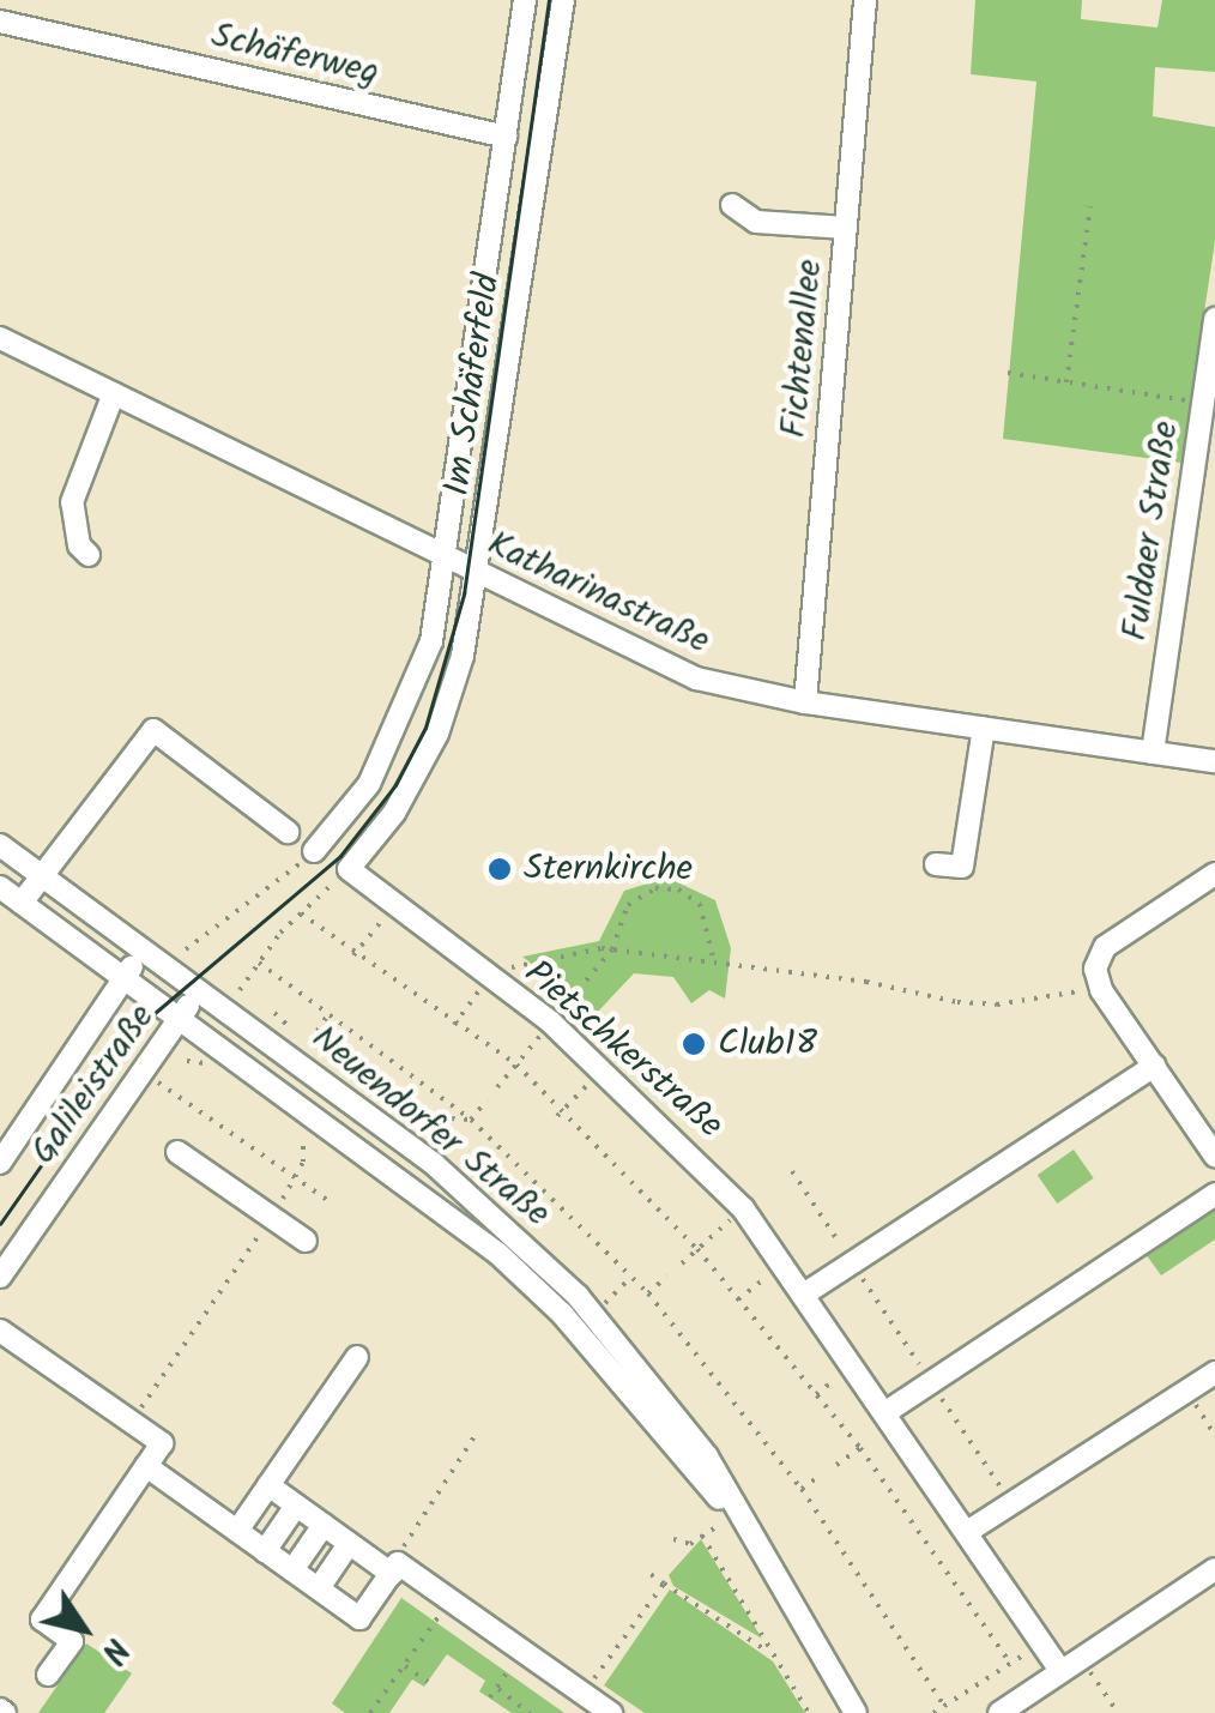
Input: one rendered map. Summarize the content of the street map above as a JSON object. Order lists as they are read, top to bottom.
{
  "streets": {
    "street": [
      "Schäferweg",
      "Fichtenallee",
      "Im Schäferfeld",
      "Fuldaer Straße",
      "Katharinastraße",
      "Pietschkerstraße",
      "Galileistraße",
      "Neuendorfer Straße"
    ]
  },
  "crossings": [
    ["Schäferweg", "Im Schäferfeld"],
    ["Fichtenallee", "Katharinastraße"],
    ["Im Schäferfeld", "Katharinastraße"],
    ["Im Schäferfeld", "Pietschkerstraße"],
    ["Fuldaer Straße", "Katharinastraße"],
    ["Galileistraße", "Neuendorfer Straße"]
  ],
  "places": ["Sternkirche", "Club18"],
  "north": "bottom right"
}
